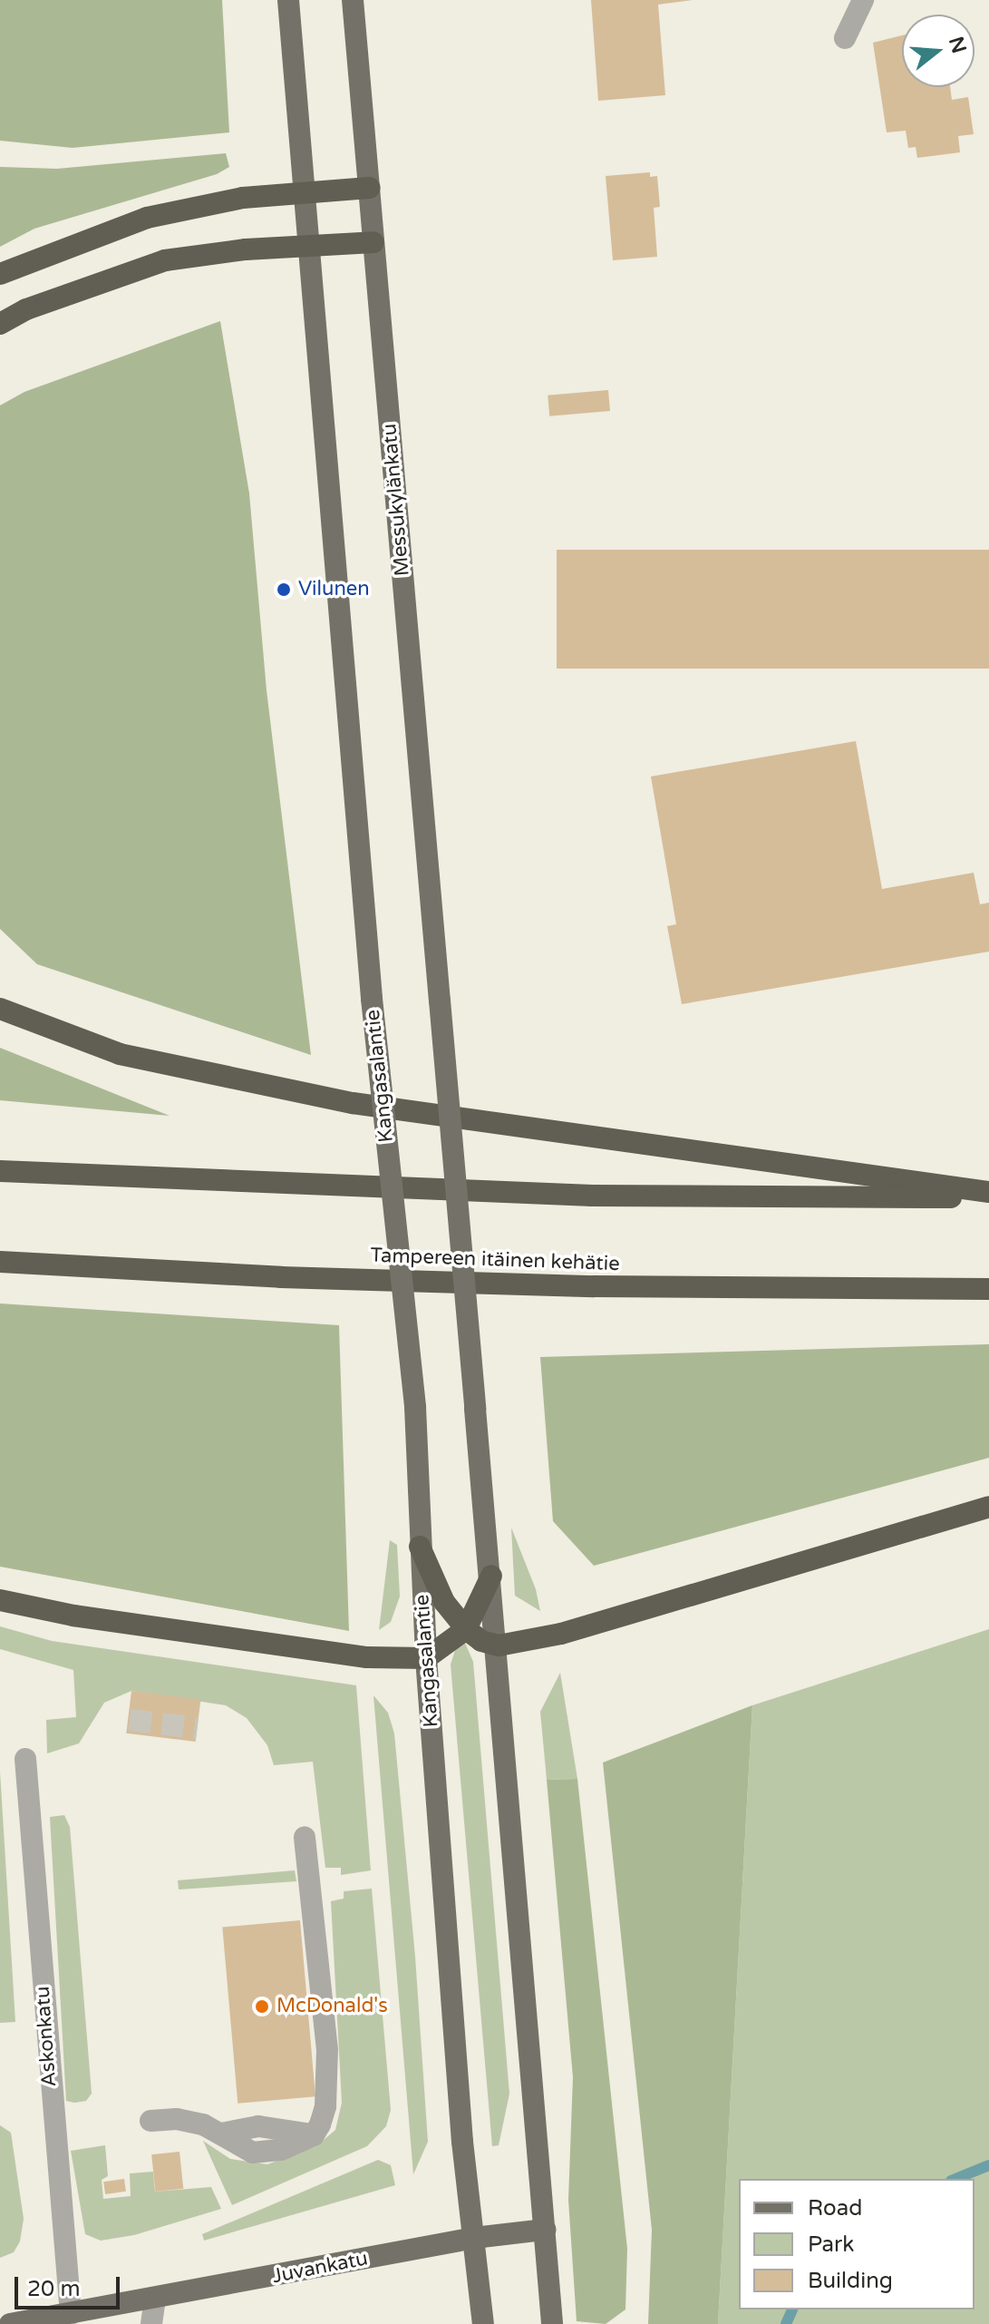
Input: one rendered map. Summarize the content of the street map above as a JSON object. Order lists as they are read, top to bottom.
{
  "streets": {
    "highway": ["Tampereen itäinen kehätie"],
    "main road": ["Messukylänkatu", "Kangasalantie", "Juvankatu"],
    "street": ["Askonkatu"]
  },
  "crossings": [
    ["Kangasalantie", "Juvankatu"],
    ["Askonkatu", "Juvankatu"]
  ],
  "places": ["Vilunen", "McDonald's"],
  "legend": ["Road", "Park", "Building"],
  "scale_bar": "20 m",
  "north": "right"
}
